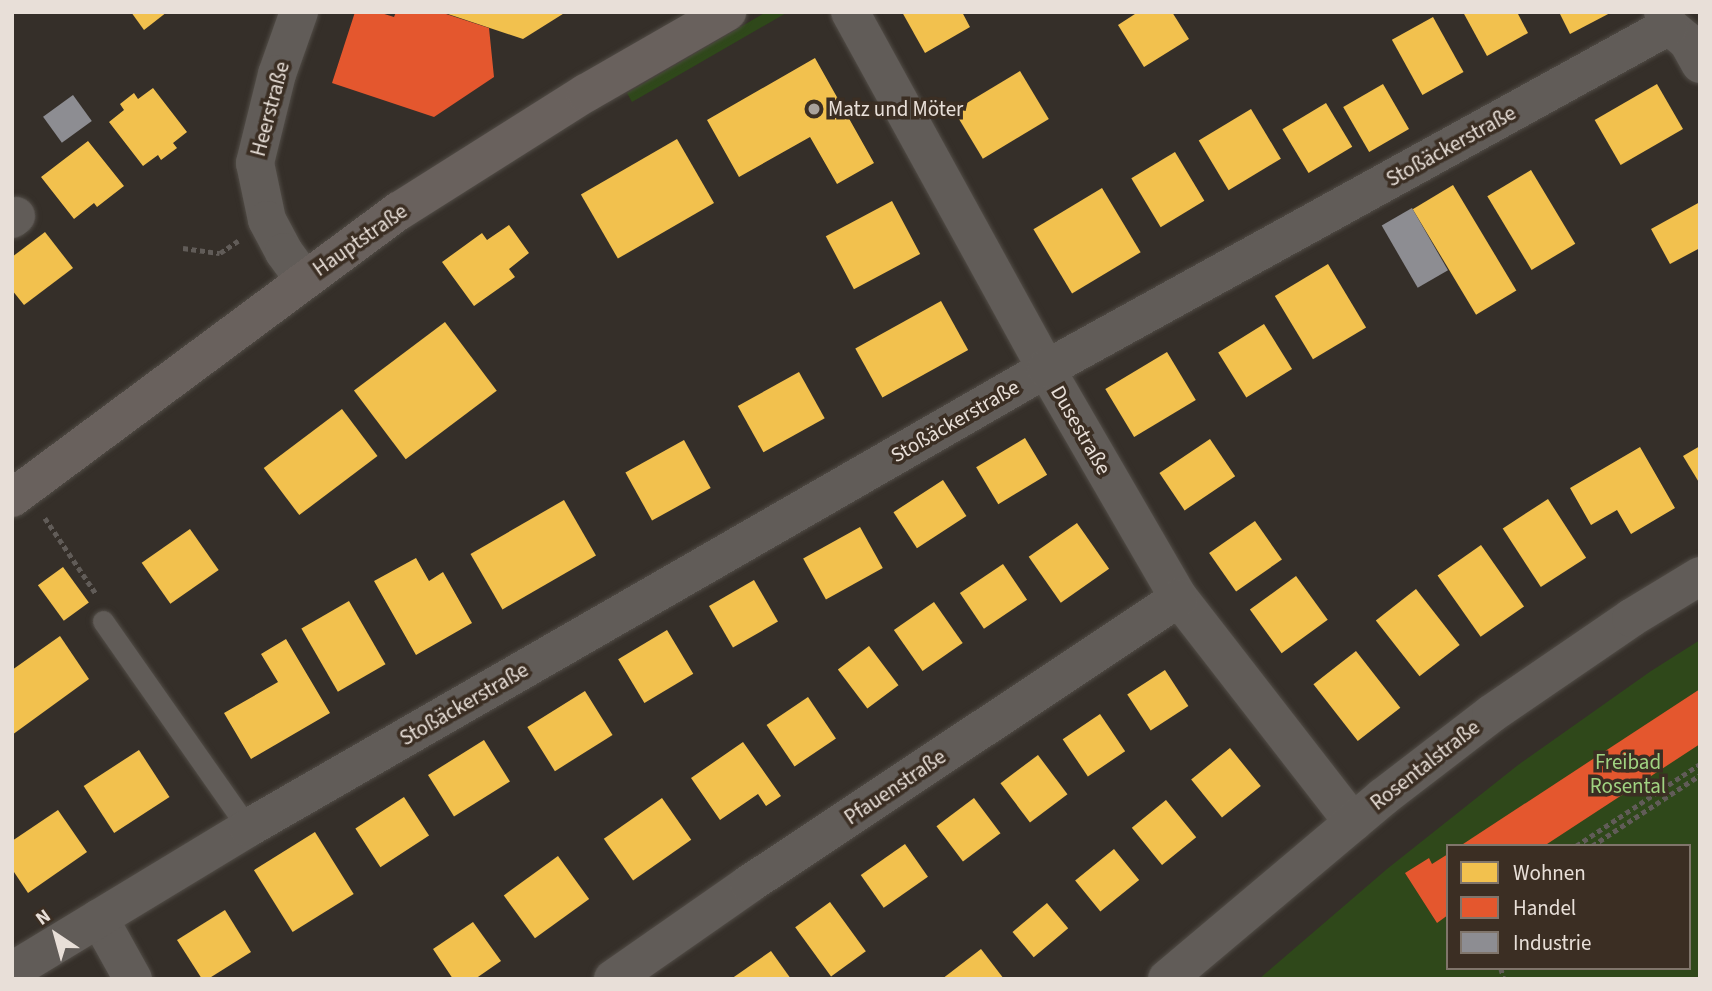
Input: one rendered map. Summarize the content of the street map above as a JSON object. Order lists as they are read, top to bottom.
{
  "streets": {
    "main road": ["Hauptstraße"],
    "street": [
      "Heerstraße",
      "Stoßäckerstraße",
      "Dusestraße",
      "Rosentalstraße",
      "Pfauenstraße"
    ]
  },
  "crossings": [
    ["Heerstraße", "Hauptstraße"],
    ["Stoßäckerstraße", "Dusestraße"],
    ["Dusestraße", "Rosentalstraße"],
    ["Dusestraße", "Pfauenstraße"]
  ],
  "parks": ["Freibad Rosental"],
  "places": ["Matz und Möter"],
  "legend": ["Wohnen", "Handel", "Industrie"],
  "north": "top left"
}
